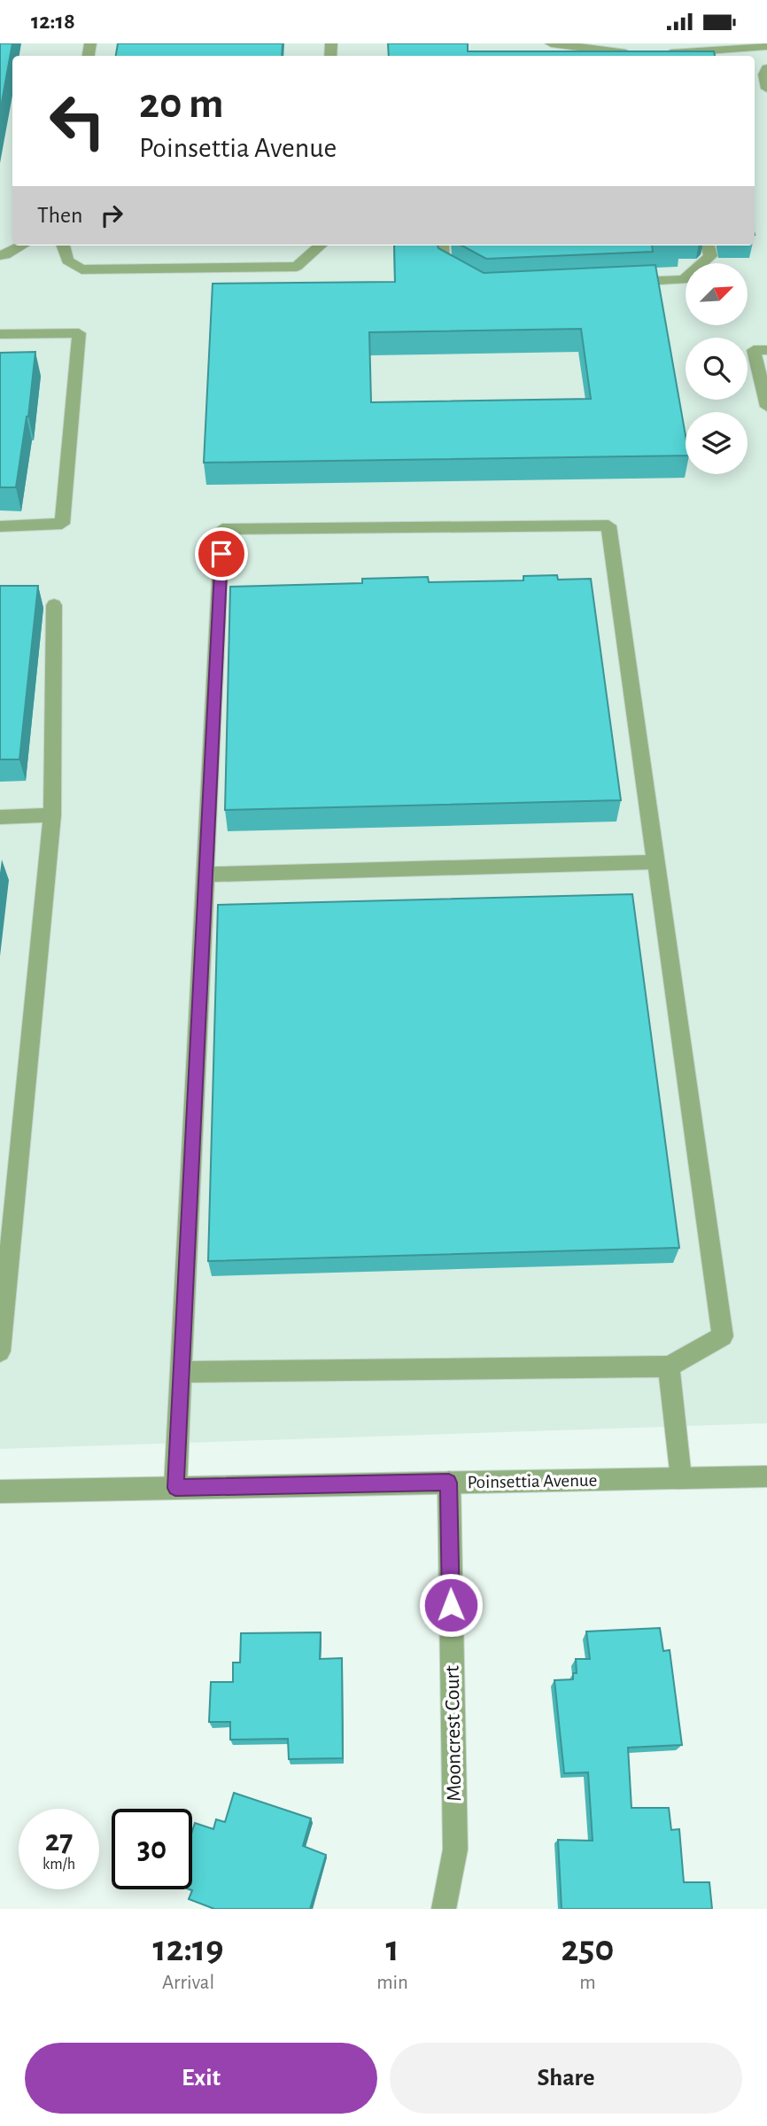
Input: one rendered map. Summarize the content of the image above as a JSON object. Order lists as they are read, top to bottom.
{
  "streets": {
    "street": ["Poinsettia Avenue", "Mooncrest Court"]
  },
  "crossings": [
    ["Poinsettia Avenue", "Mooncrest Court"]
  ],
  "north": "top right",
  "page": {
    "status": "12:18",
    "turn": ["20 m", "Poinsettia Avenue"],
    "then": "Then",
    "speed": "27 km/h",
    "limit": "30",
    "eta": [
      "12:19",
      "Arrival",
      "1",
      "min",
      "250",
      "m"
    ],
    "buttons": ["Exit", "Share"]
  }
}
